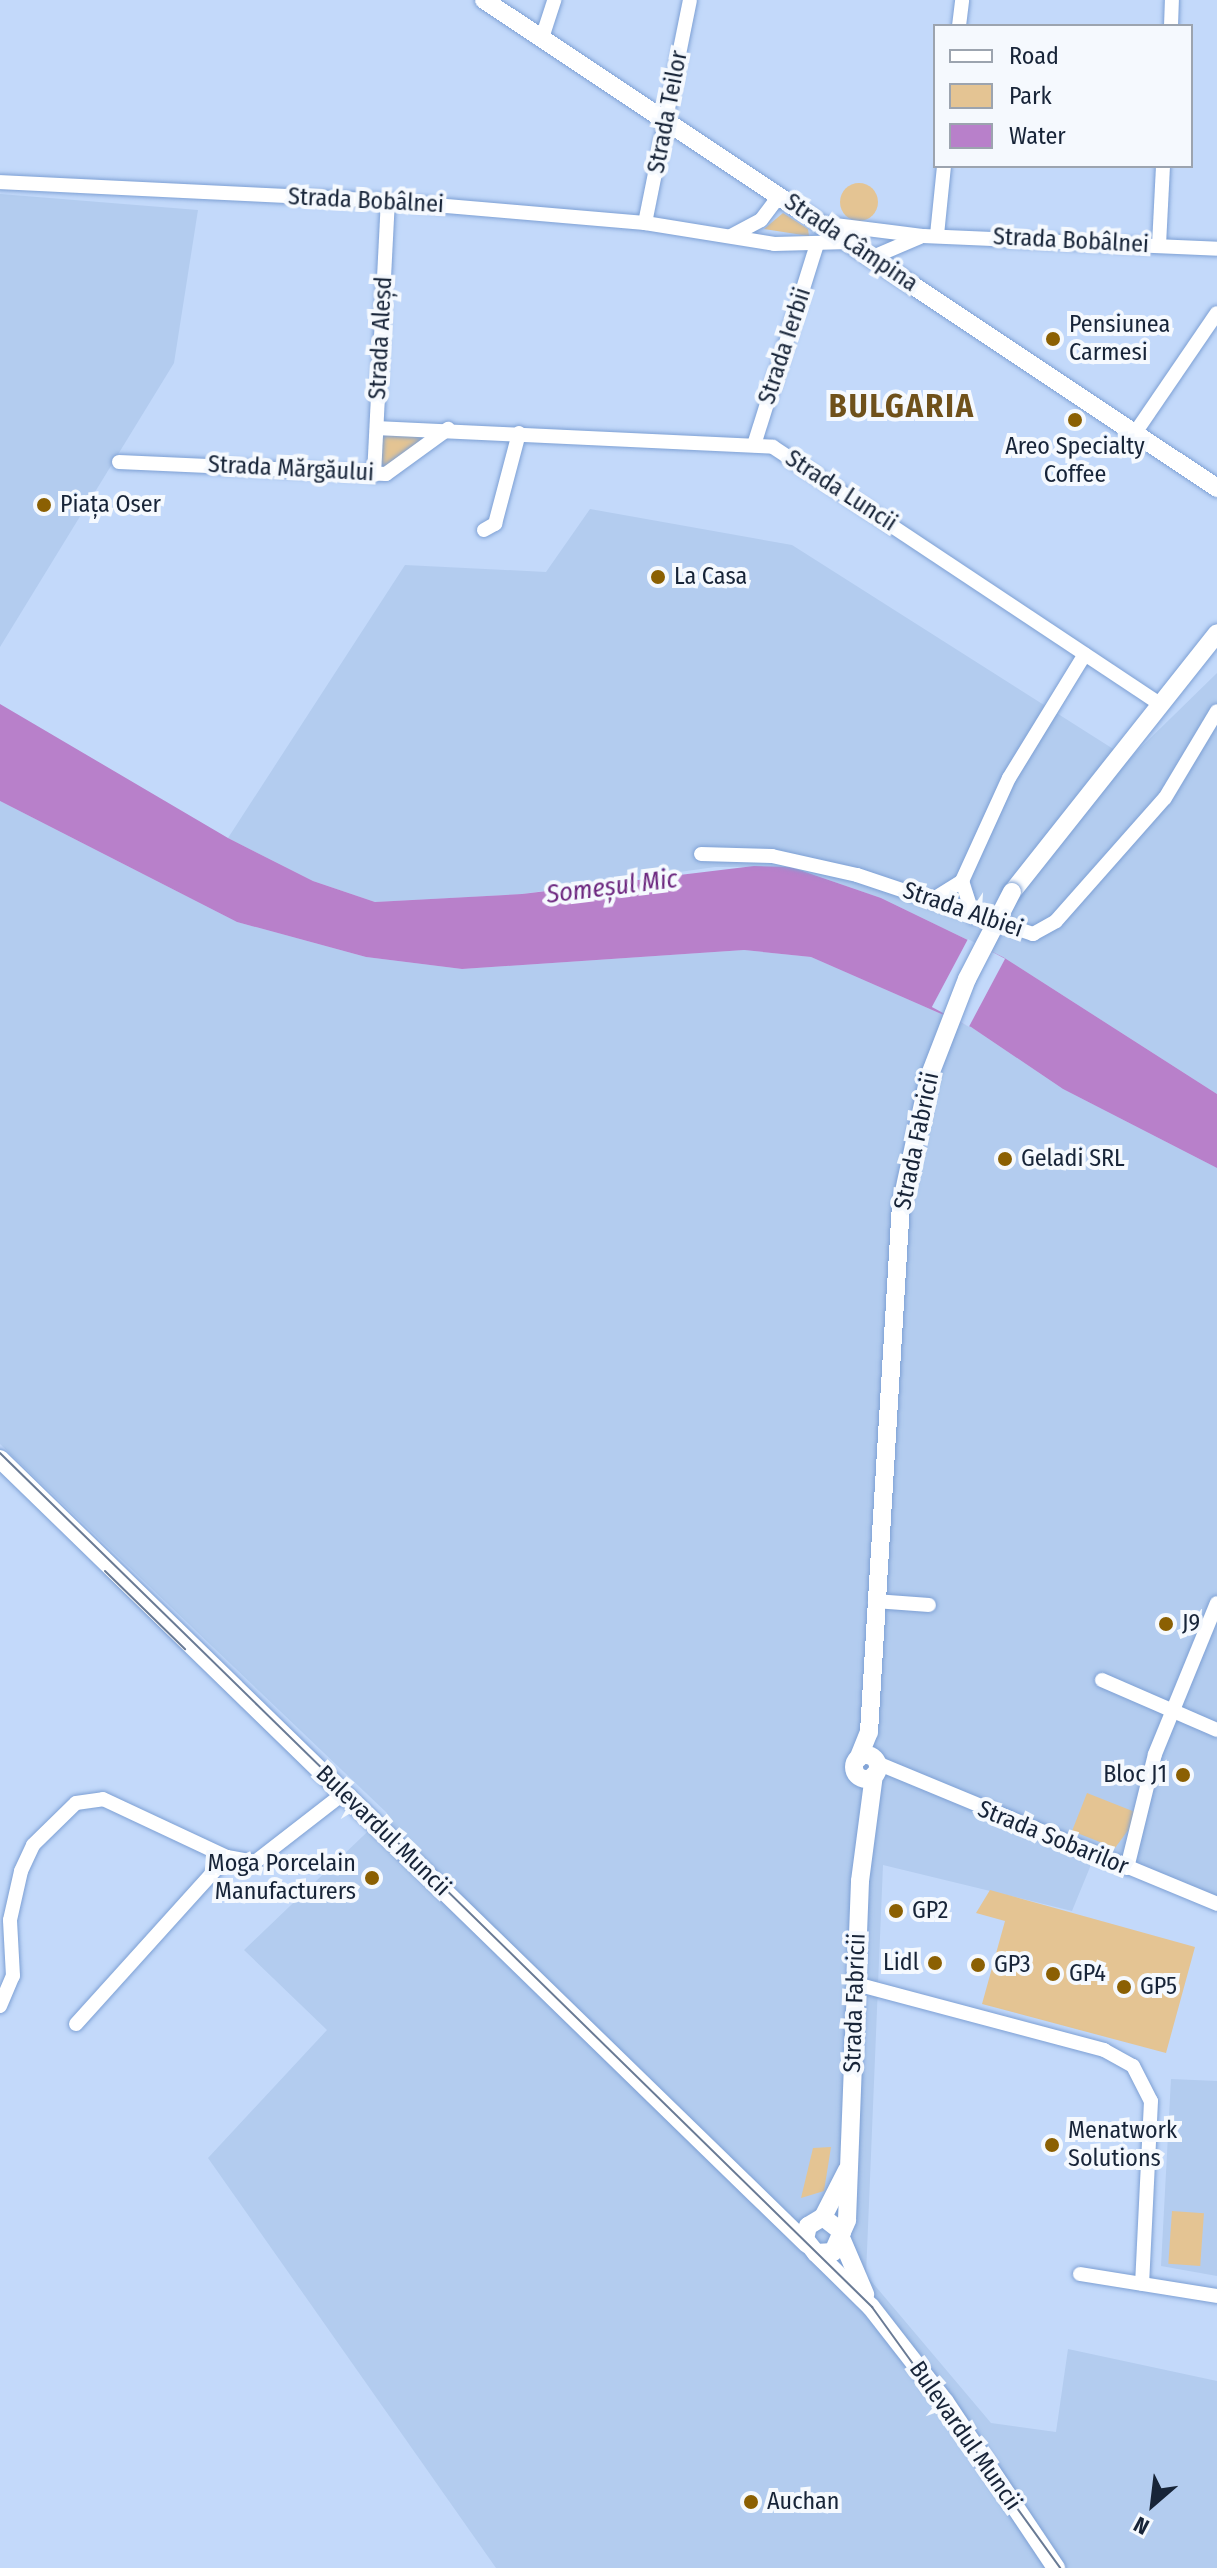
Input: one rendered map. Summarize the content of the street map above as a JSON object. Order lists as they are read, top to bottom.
{
  "streets": {
    "main road": ["Strada Câmpina", "Strada Fabricii", "Bulevardul Muncii"],
    "street": [
      "Strada Teilor",
      "Strada Bobâlnei",
      "Strada Aleșd",
      "Strada Ierbii",
      "Strada Mărgăului",
      "Strada Luncii",
      "Strada Albiei",
      "Strada Sobarilor"
    ]
  },
  "crossings": [
    ["Strada Teilor", "Strada Bobâlnei"],
    ["Strada Teilor", "Strada Câmpina"],
    ["Strada Bobâlnei", "Strada Câmpina"],
    ["Strada Bobâlnei", "Strada Aleșd"],
    ["Strada Bobâlnei", "Strada Ierbii"],
    ["Strada Aleșd", "Strada Mărgăului"],
    ["Strada Aleșd", "Strada Luncii"],
    ["Strada Ierbii", "Strada Luncii"],
    ["Strada Mărgăului", "Strada Luncii"],
    ["Strada Luncii", "Strada Fabricii"],
    ["Strada Fabricii", "Bulevardul Muncii"],
    ["Strada Fabricii", "Strada Sobarilor"]
  ],
  "districts": ["BULGARIA"],
  "water": ["Someșul Mic"],
  "places": [
    "Pensiunea Carmesi",
    "Areo Specialty Coffee",
    "Piața Oser",
    "La Casa",
    "Geladi SRL",
    "J9",
    "Bloc J1",
    "Moga Porcelain Manufacturers",
    "GP2",
    "Lidl",
    "GP3",
    "GP4",
    "GP5",
    "Menatwork Solutions",
    "Auchan"
  ],
  "legend": ["Road", "Park", "Water"],
  "north": "bottom left"
}
